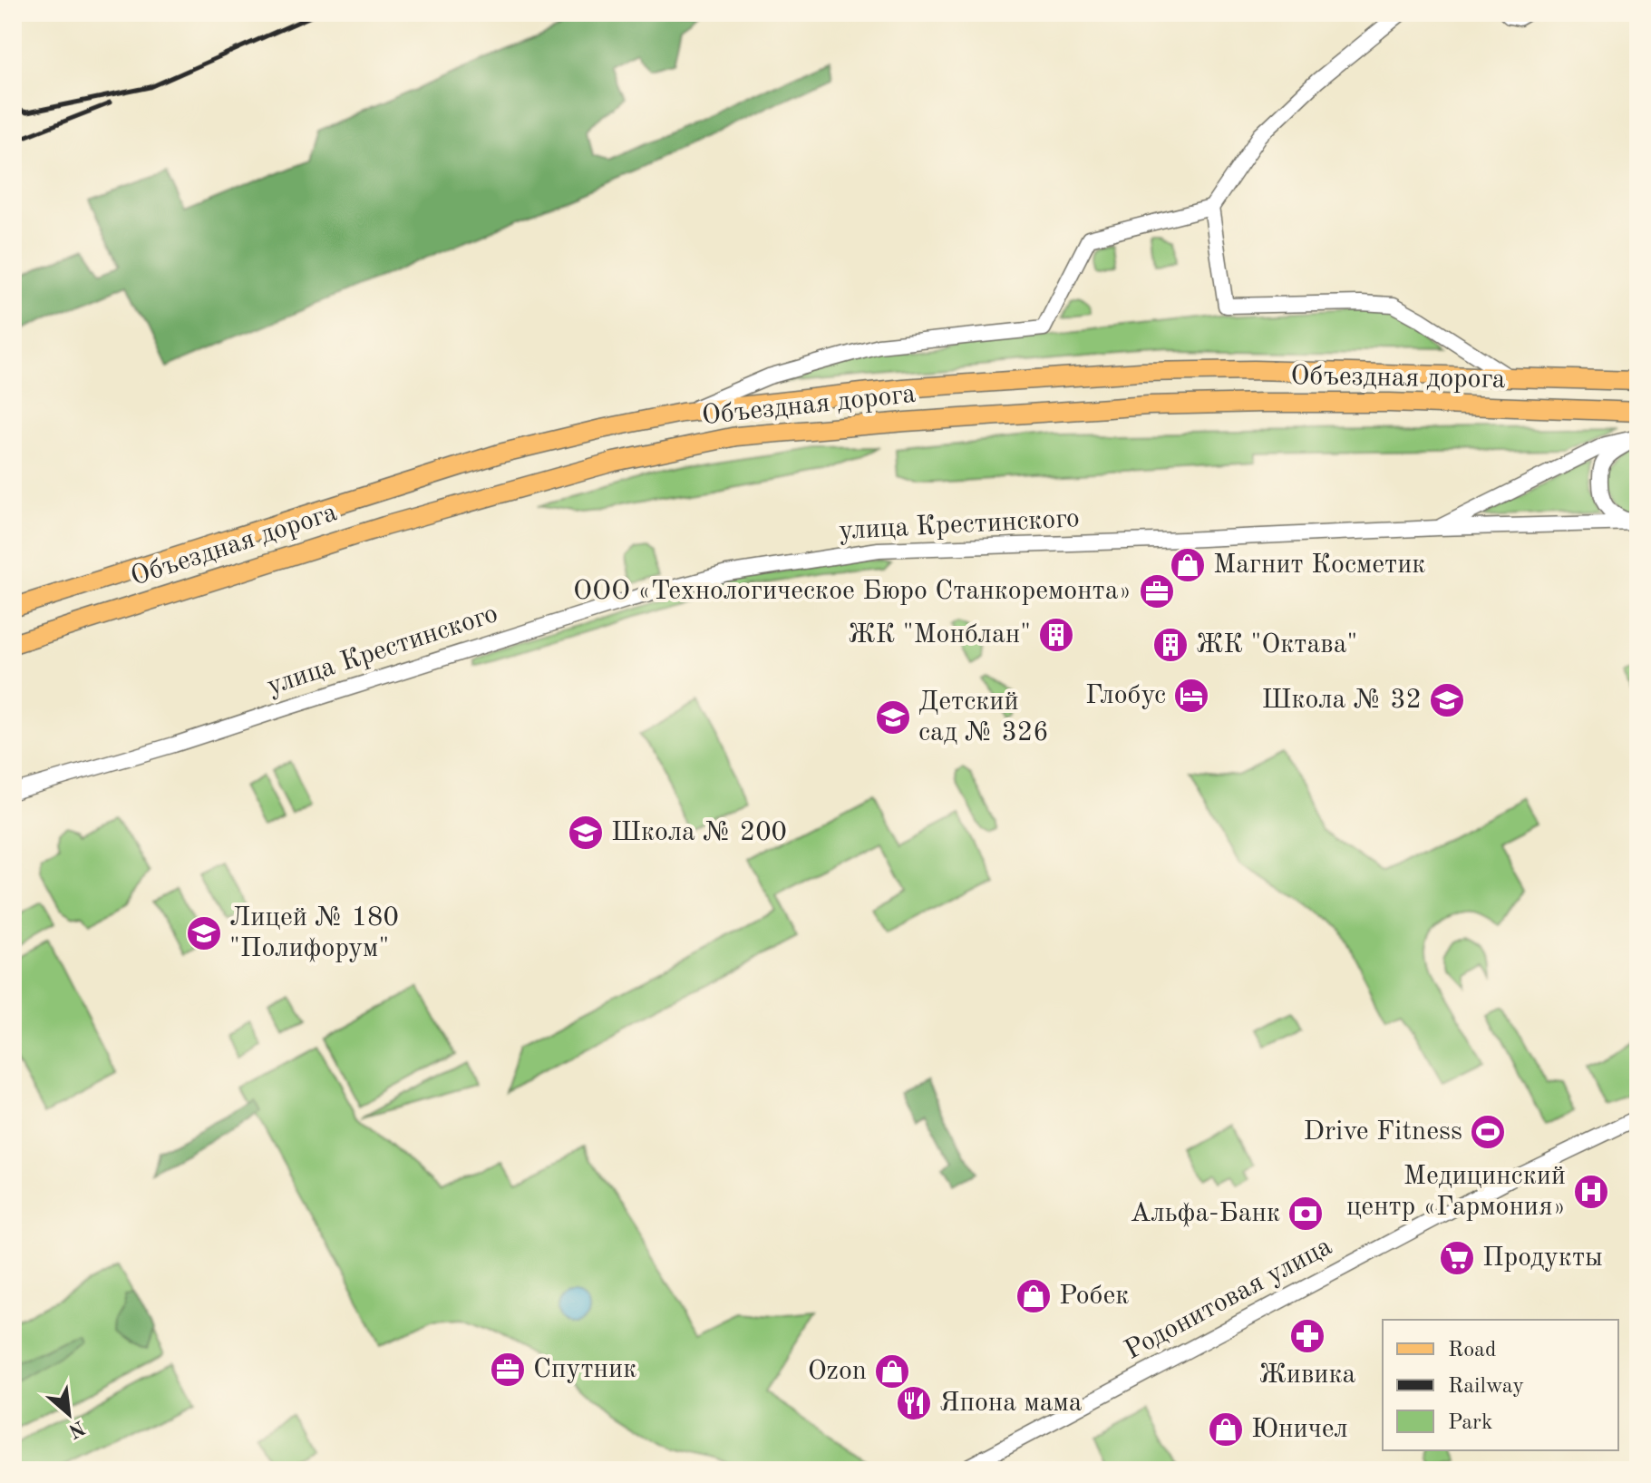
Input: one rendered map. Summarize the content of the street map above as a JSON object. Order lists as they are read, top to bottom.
{
  "streets": {
    "main road": ["Объездная дорога"],
    "street": ["улица Крестинского", "Родонитовая улица"]
  },
  "places": {
    "shop": [
      "Магнит Косметик",
      "Робек",
      "Ozon",
      "Юничел"
    ],
    "office": ["ООО «Технологическое Бюро Станкоремонта»", "Спутник"],
    "building": ["ЖК \"Монблан\"", "ЖК \"Октава\""],
    "hotel": ["Глобус"],
    "school or university": [
      "Школа № 32",
      "Детский сад № 326",
      "Школа № 200",
      "Лицей № 180 \"Полифорум\""
    ],
    "sports": ["Drive Fitness"],
    "hospital": ["Медицинский центр «Гармония»"],
    "bank": ["Альфа-Банк"],
    "supermarket": ["Продукты"],
    "pharmacy": ["Живика"],
    "restaurant": ["Япона мама"]
  },
  "legend": ["Road", "Railway", "Park"],
  "north": "bottom right"
}
